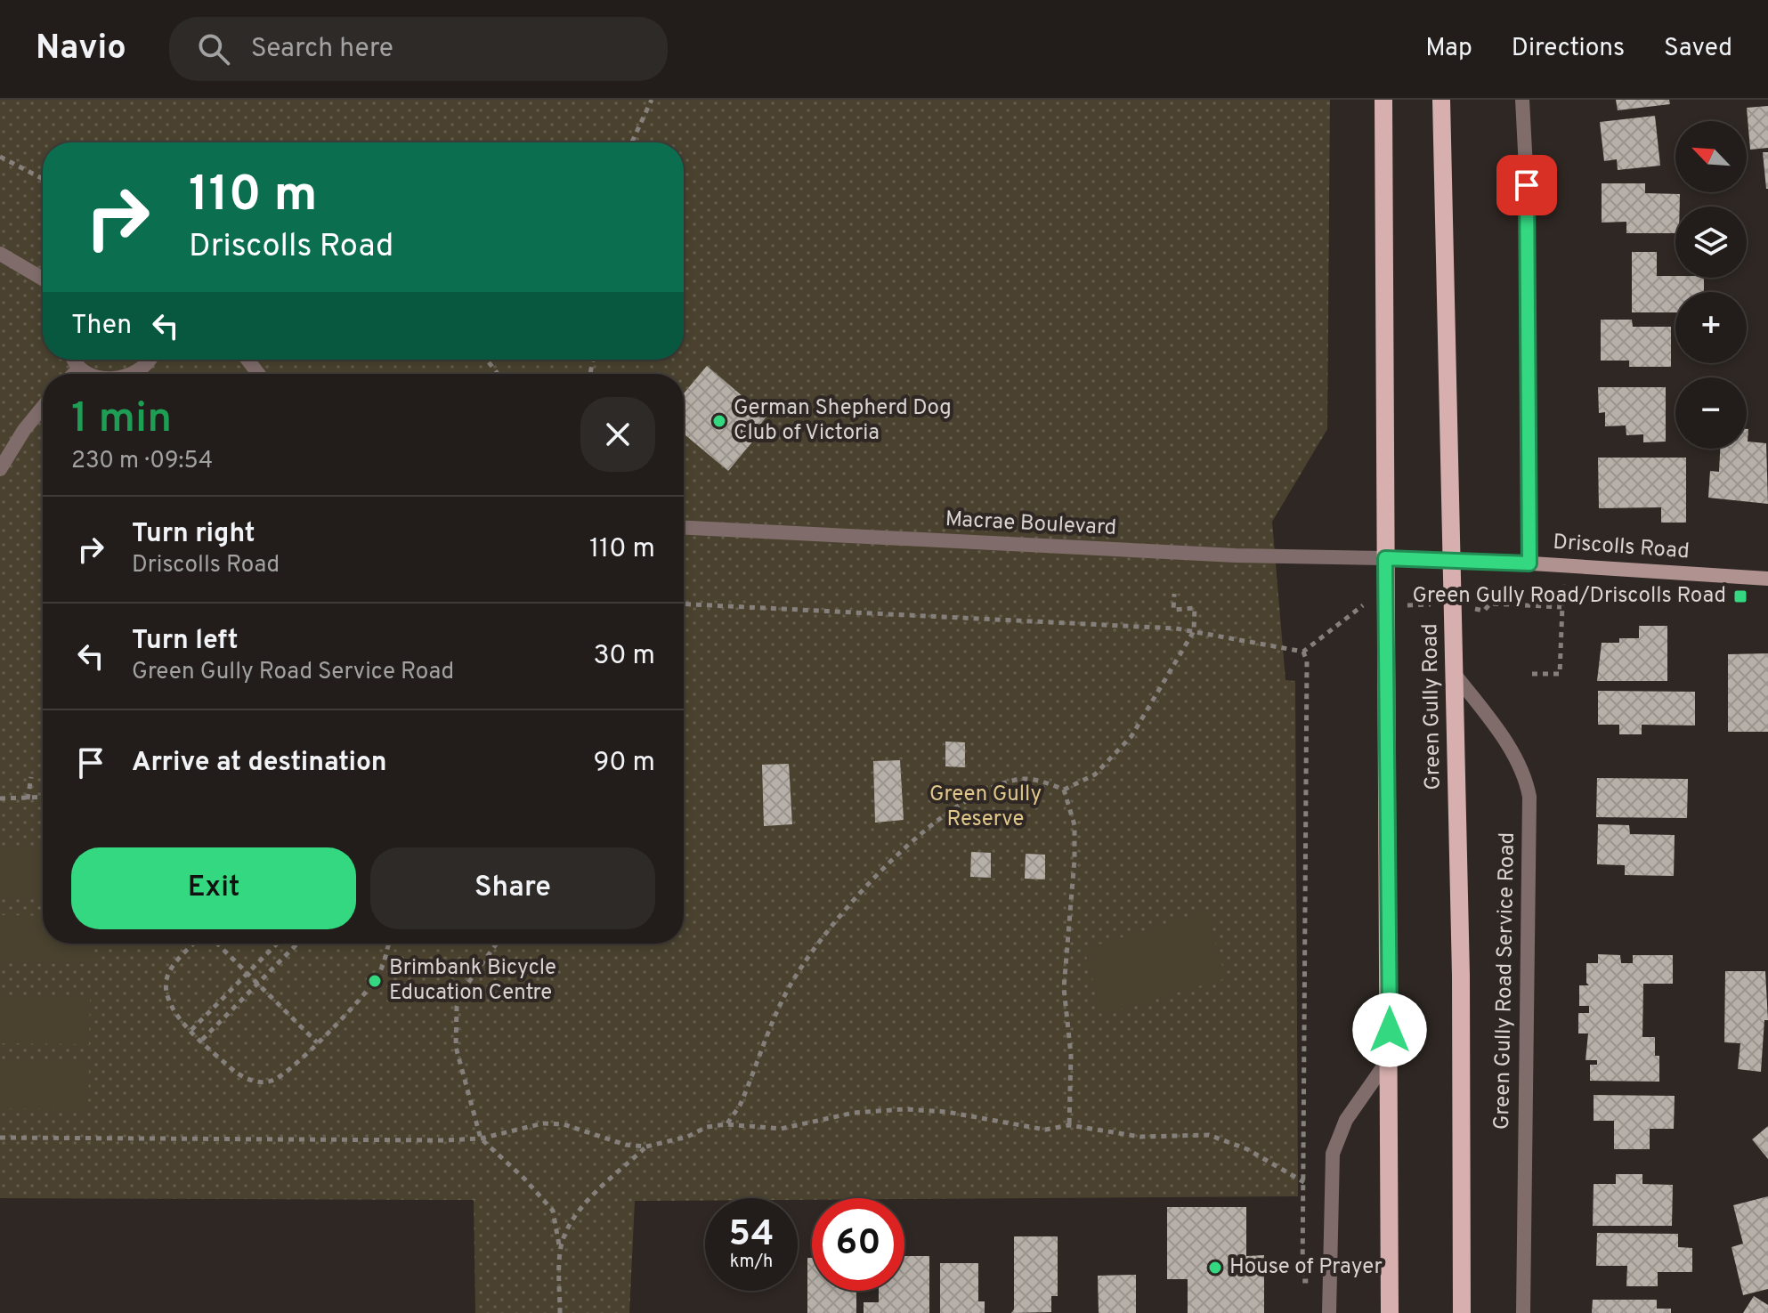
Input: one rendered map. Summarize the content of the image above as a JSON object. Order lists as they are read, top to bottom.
{
  "streets": {
    "main road": ["Green Gully Road"],
    "street": ["Macrae Boulevard", "Driscolls Road", "Green Gully Road Service Road"]
  },
  "crossings": [
    ["Macrae Boulevard", "Driscolls Road"],
    ["Macrae Boulevard", "Green Gully Road"],
    ["Driscolls Road", "Green Gully Road"],
    ["Green Gully Road", "Green Gully Road Service Road"]
  ],
  "parks": ["Green Gully Reserve"],
  "places": {
    "other": ["German Shepherd Dog Club of Victoria", "Brimbank Bicycle Education Centre", "House of Prayer"],
    "transit": ["Green Gully Road/Driscolls Road"]
  },
  "north": "top left",
  "page": {
    "header": "Navio",
    "search": "Search here",
    "nav": ["Map", "Directions", "Saved"],
    "map_buttons": ["+", "−"],
    "turn": ["110 m", "Driscolls Road"],
    "then": "Then",
    "heading": ["1 min", "230 m · 09:54"],
    "list": [
      {
        "name": "Turn right",
        "note": "Driscolls Road",
        "value": "110 m"
      },
      {
        "name": "Turn left",
        "note": "Green Gully Road Service Road",
        "value": "30 m"
      },
      {
        "name": "Arrive at destination",
        "value": "90 m"
      }
    ],
    "buttons": ["Exit", "Share"],
    "speed": "54 km/h",
    "limit": "60"
  }
}
